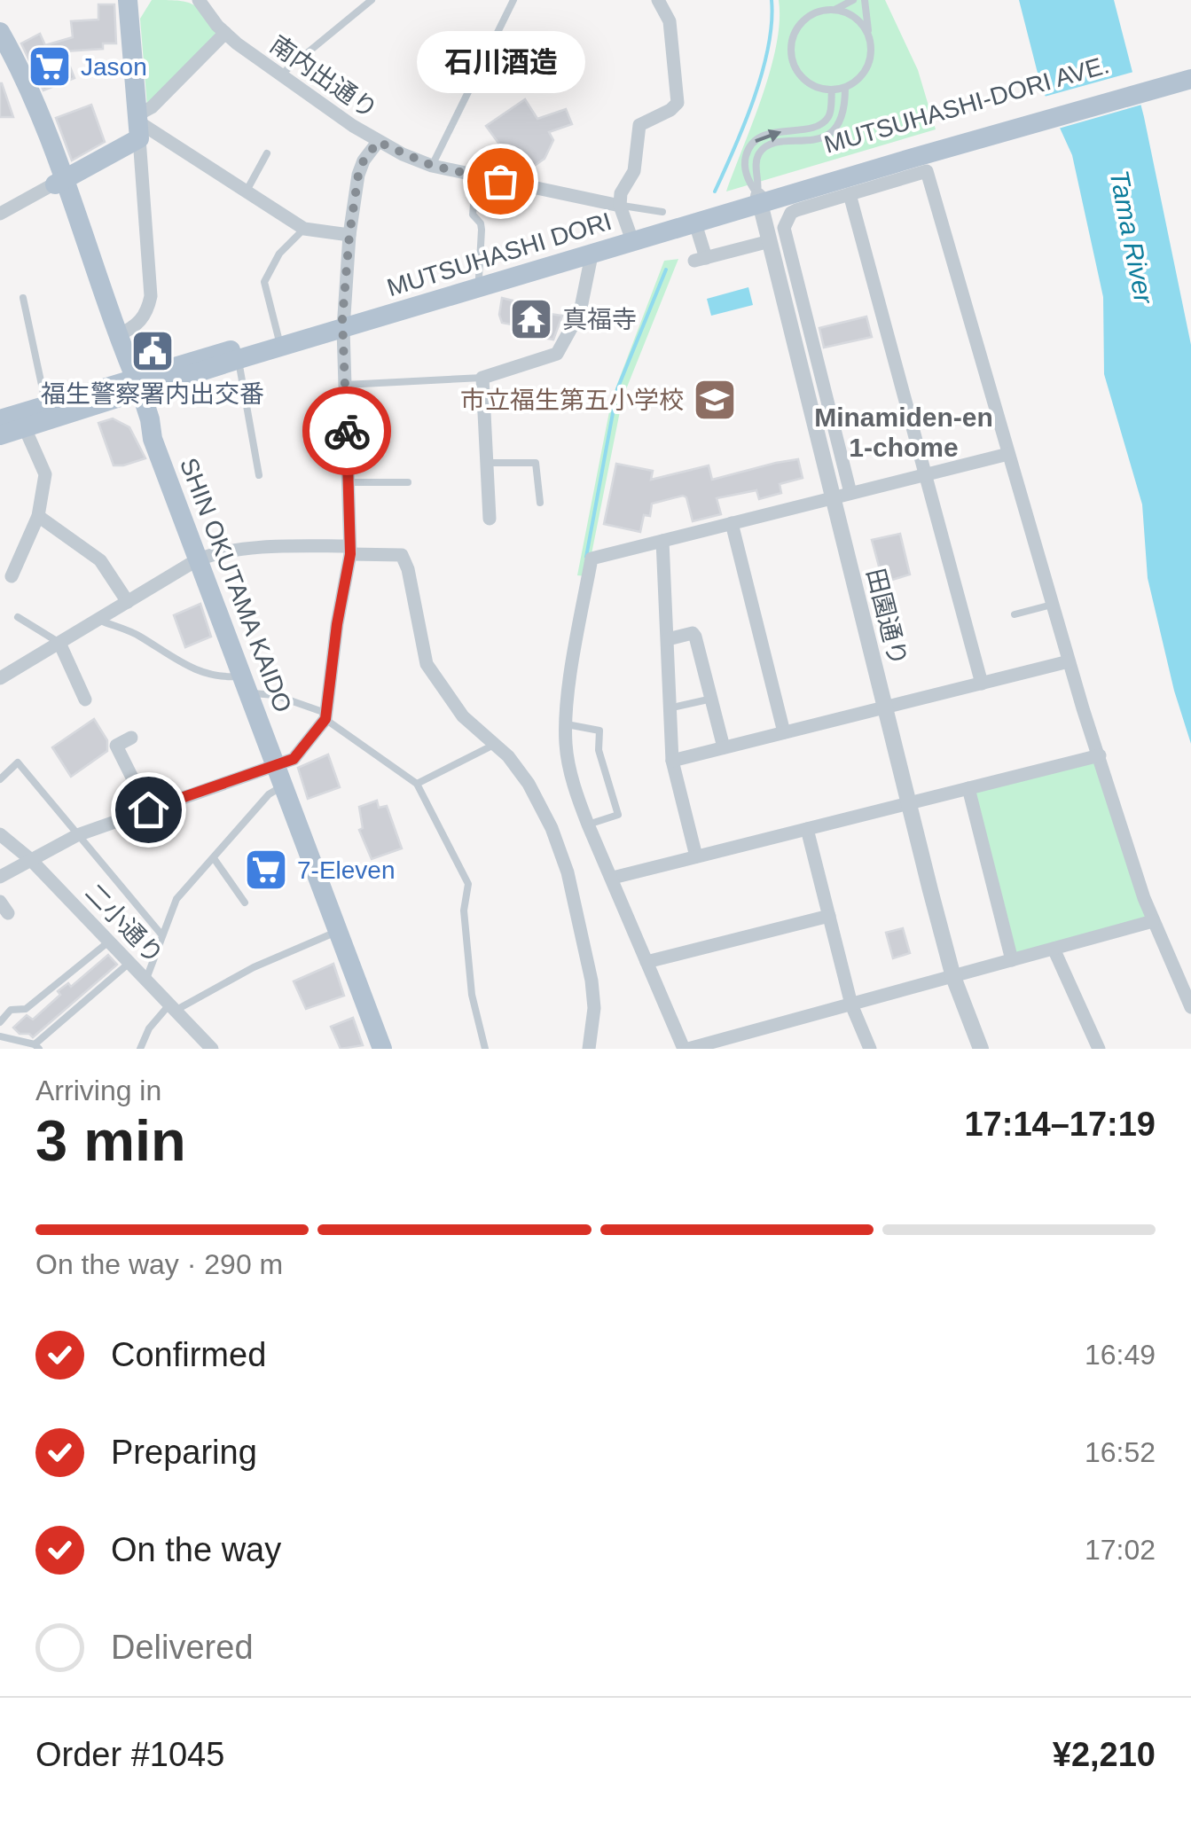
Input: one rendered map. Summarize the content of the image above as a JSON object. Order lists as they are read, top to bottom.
{
  "streets": {
    "main road": ["MUTSUHASHI-DORI AVE.", "MUTSUHASHI DORI", "SHIN OKUTAMA KAIDO"],
    "street": ["南内出通り", "田園通り", "二小通り"]
  },
  "crossings": [
    ["MUTSUHASHI-DORI AVE.", "MUTSUHASHI DORI"],
    ["MUTSUHASHI-DORI AVE.", "田園通り"],
    ["MUTSUHASHI DORI", "SHIN OKUTAMA KAIDO"],
    ["MUTSUHASHI DORI", "田園通り"]
  ],
  "districts": ["Minamiden-en 1-chome"],
  "water": ["Tama River"],
  "places": {
    "supermarket": ["Jason", "7-Eleven"],
    "other": ["石川酒造"],
    "temple": ["真福寺"],
    "public building": ["福生警察署内出交番"],
    "school or university": ["市立福生第五小学校"]
  },
  "page": {
    "bubble": "石川酒造",
    "heading": ["3 min", "Arriving in", "17:14–17:19"],
    "panel": ["Order #1045", "¥2,210"],
    "bar": "On the way · 290 m",
    "list": [
      ["Confirmed", "16:49"],
      ["Preparing", "16:52"],
      ["On the way", "17:02"],
      "Delivered"
    ]
  }
}
